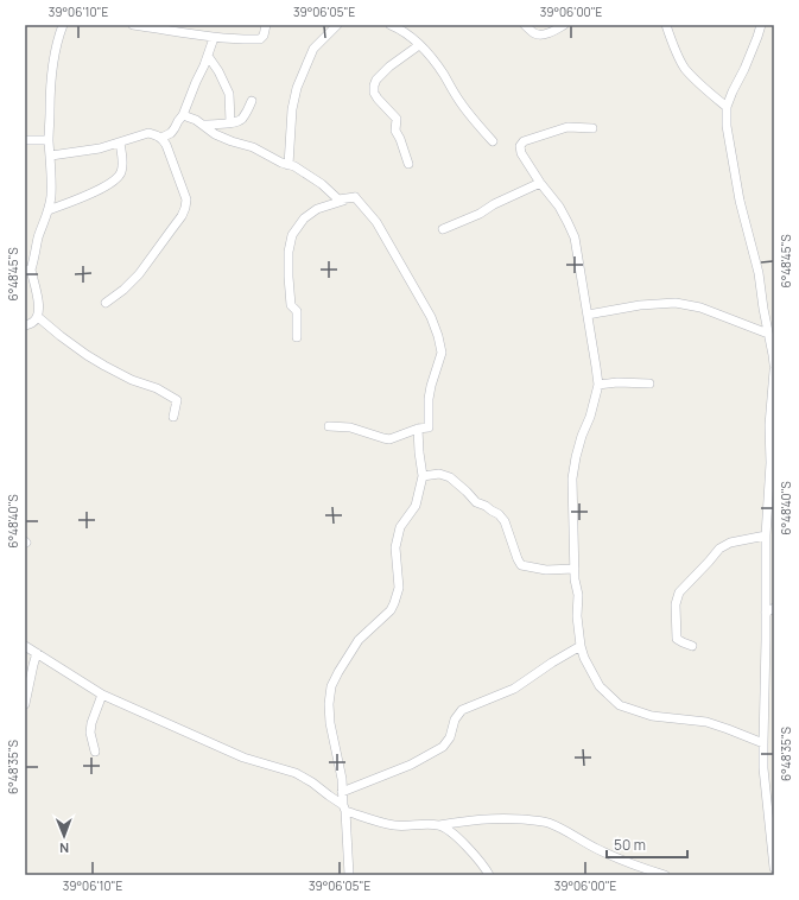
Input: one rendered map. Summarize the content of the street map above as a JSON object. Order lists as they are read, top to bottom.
{
  "scale_bar": "50 m",
  "north": "bottom",
  "coordinates": [
    "39°06'10\"E",
    "39°06'05\"E",
    "39°06'00\"E",
    "6°48'45\"S",
    "6°48'40\"S",
    "6°48'35\"S"
  ]
}
